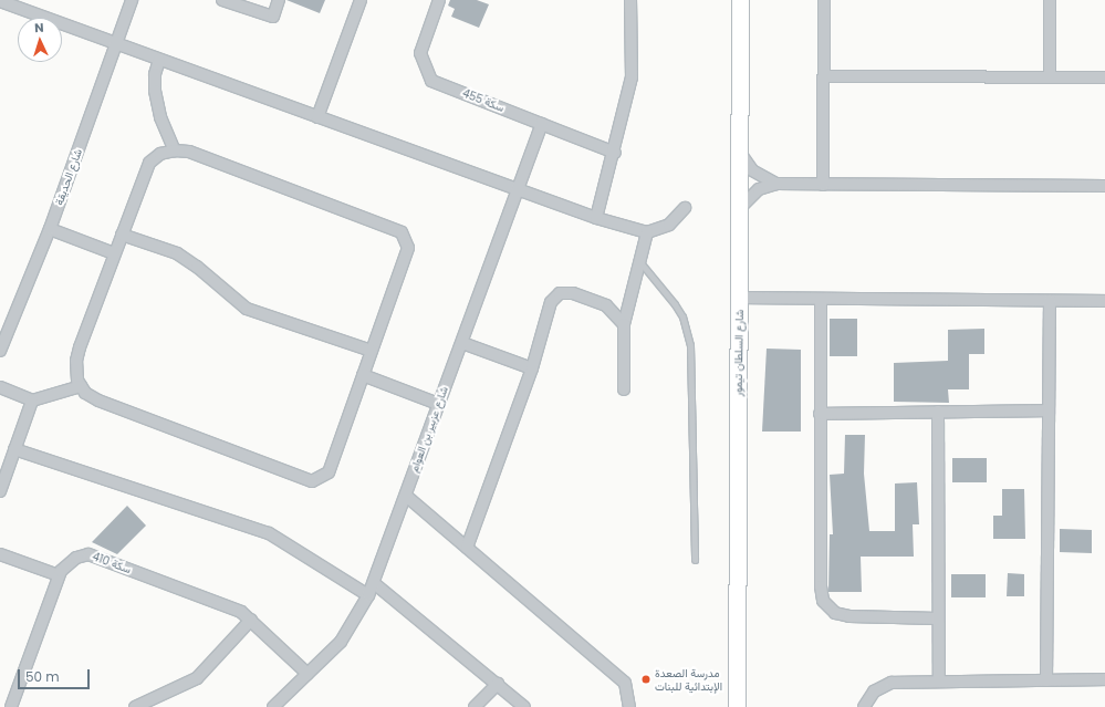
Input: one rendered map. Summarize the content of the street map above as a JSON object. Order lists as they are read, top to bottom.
{
  "streets": {
    "main road": ["شارع السلطان تيمور"],
    "street": [
      "سكة 455",
      "شارع الحديقة",
      "شارع عزبير بن العوام",
      "سكة 410"
    ]
  },
  "crossings": [
    ["سكة 455", "شارع عزبير بن العوام"],
    ["شارع عزبير بن العوام", "سكة 410"]
  ],
  "places": ["مدرسة الصعدة الإبتدائية للبنات"],
  "scale_bar": "50 m",
  "north": "top"
}
